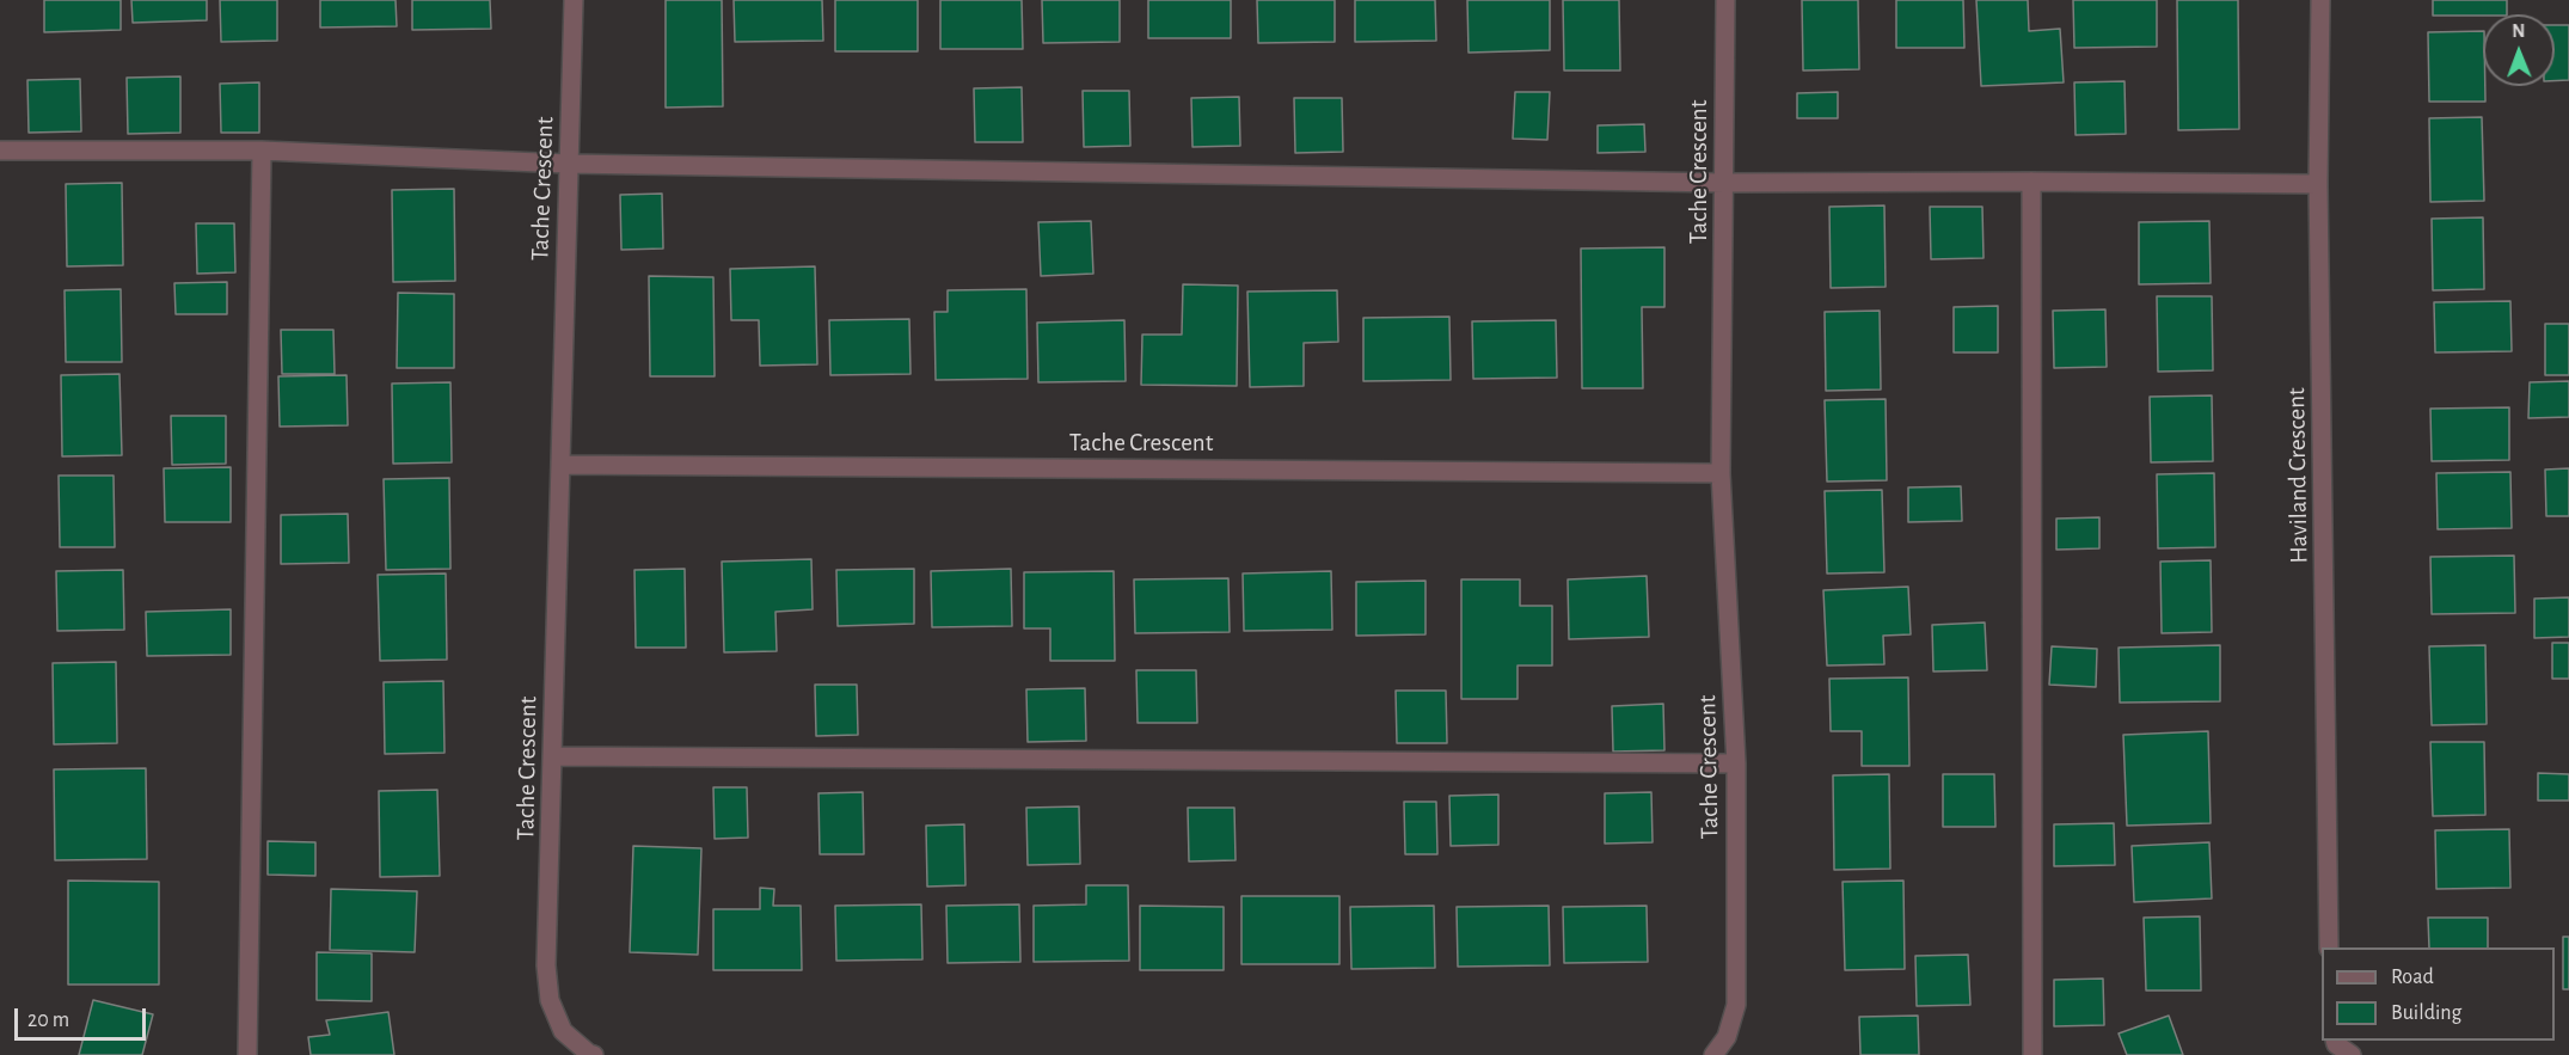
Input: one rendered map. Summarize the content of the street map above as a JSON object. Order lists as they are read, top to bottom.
{
  "streets": {
    "street": ["Tache Crescent", "Haviland Crescent"]
  },
  "legend": ["Road", "Building"],
  "scale_bar": "20 m",
  "north": "top"
}
